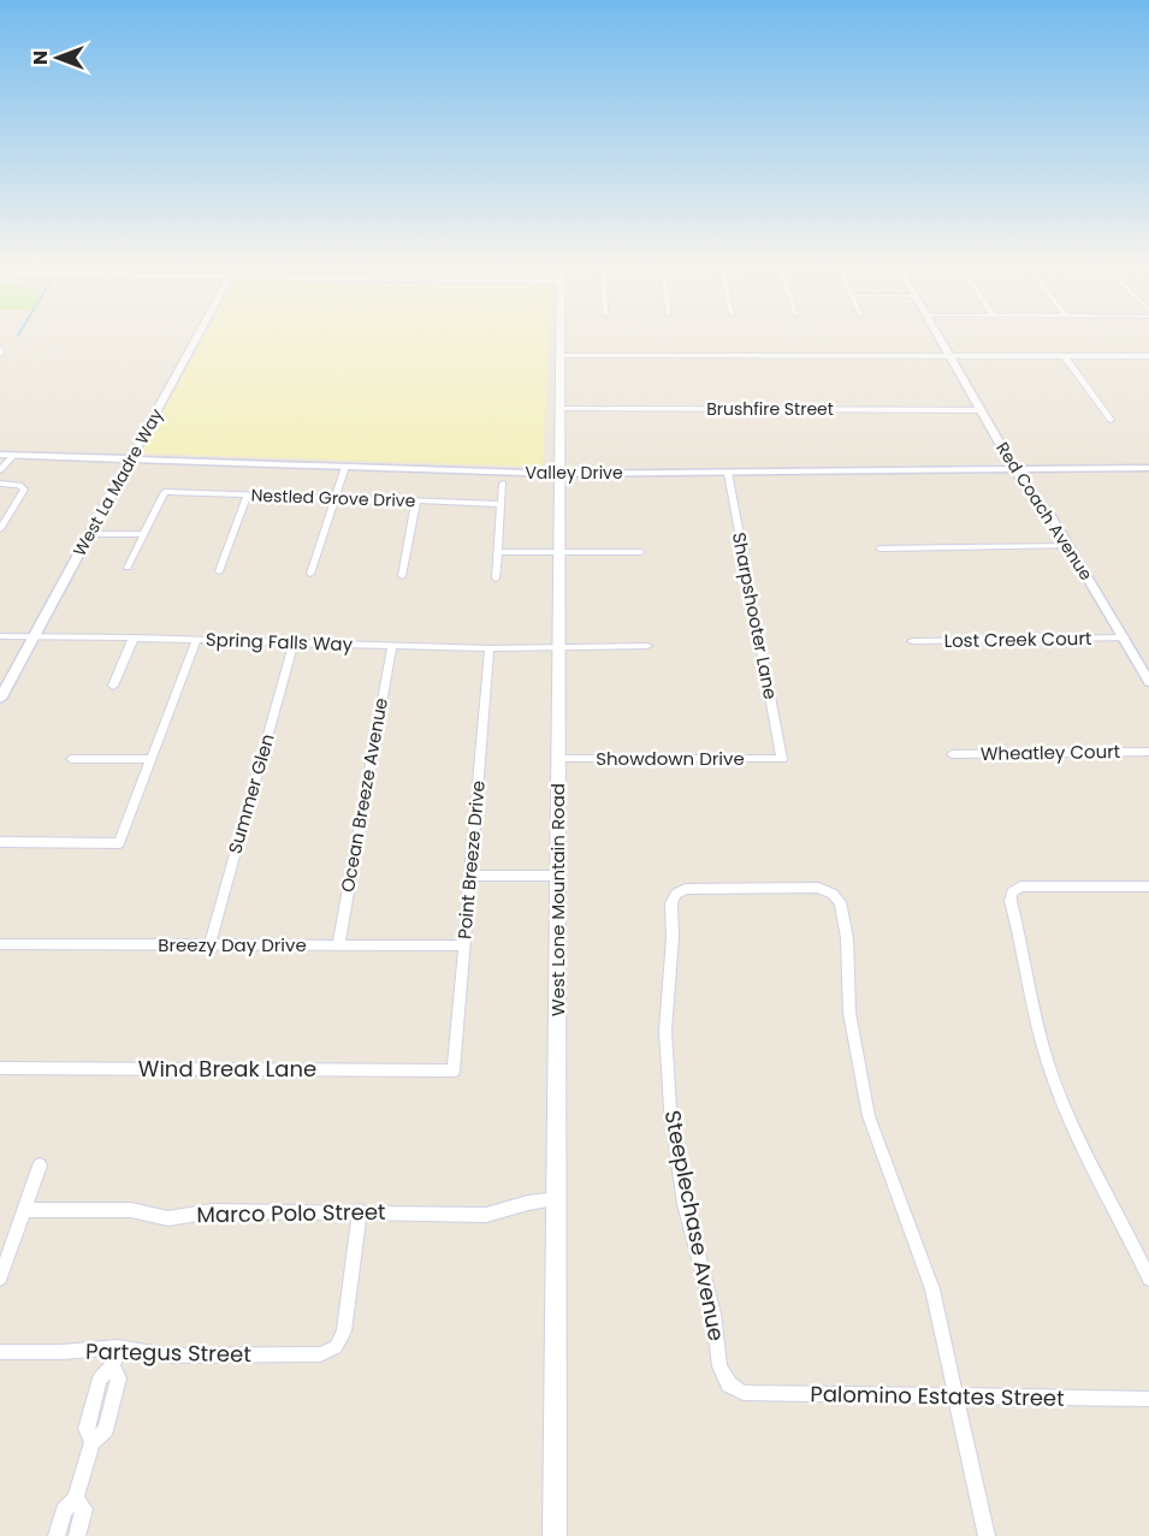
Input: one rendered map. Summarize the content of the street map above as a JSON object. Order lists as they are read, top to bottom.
{
  "streets": {
    "main road": ["West Lone Mountain Road"],
    "street": [
      "Brushfire Street",
      "Valley Drive",
      "West La Madre Way",
      "Nestled Grove Drive",
      "Red Coach Avenue",
      "Sharpshooter Lane",
      "Lost Creek Court",
      "Spring Falls Way",
      "Wheatley Court",
      "Showdown Drive",
      "Summer Glen",
      "Ocean Breeze Avenue",
      "Point Breeze Drive",
      "Breezy Day Drive",
      "Wind Break Lane",
      "Marco Polo Street",
      "Steeplechase Avenue",
      "Partegus Street",
      "Palomino Estates Street"
    ]
  },
  "crossings": [
    ["Brushfire Street", "Red Coach Avenue"],
    ["Brushfire Street", "West Lone Mountain Road"],
    ["Valley Drive", "West La Madre Way"],
    ["Valley Drive", "Red Coach Avenue"],
    ["Valley Drive", "Sharpshooter Lane"],
    ["Valley Drive", "West Lone Mountain Road"],
    ["West La Madre Way", "Spring Falls Way"],
    ["Red Coach Avenue", "Lost Creek Court"],
    ["Sharpshooter Lane", "Showdown Drive"],
    ["Spring Falls Way", "Summer Glen"],
    ["Spring Falls Way", "Ocean Breeze Avenue"],
    ["Spring Falls Way", "Point Breeze Drive"],
    ["Spring Falls Way", "West Lone Mountain Road"],
    ["Showdown Drive", "West Lone Mountain Road"],
    ["Summer Glen", "Breezy Day Drive"],
    ["Ocean Breeze Avenue", "Breezy Day Drive"],
    ["Point Breeze Drive", "Breezy Day Drive"],
    ["Point Breeze Drive", "Wind Break Lane"],
    ["West Lone Mountain Road", "Marco Polo Street"],
    ["Marco Polo Street", "Partegus Street"],
    ["Steeplechase Avenue", "Palomino Estates Street"]
  ],
  "north": "left"
}
